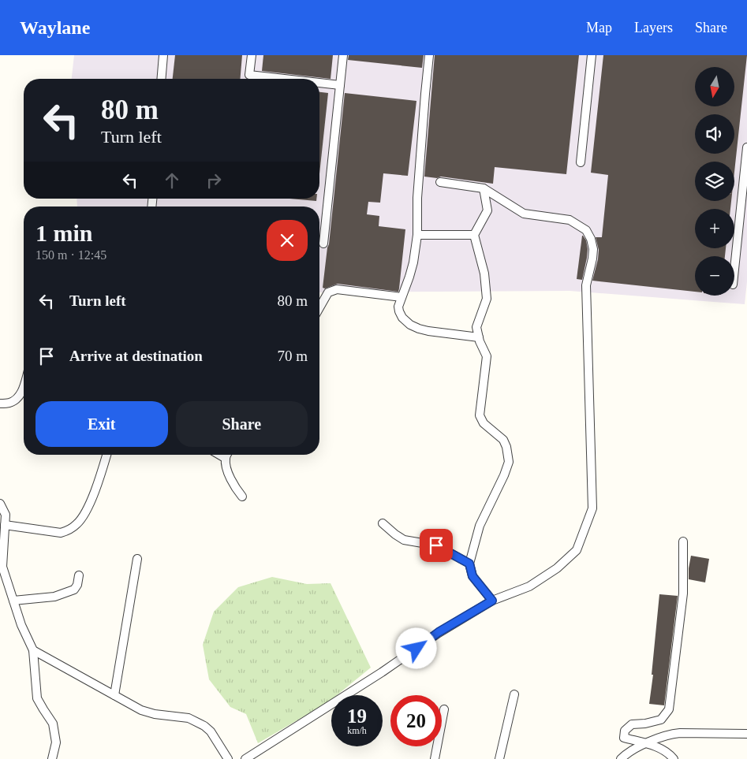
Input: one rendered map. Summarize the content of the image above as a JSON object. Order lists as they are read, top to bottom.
{
  "north": "bottom",
  "page": {
    "header": "Waylane",
    "nav": ["Map", "Layers", "Share"],
    "map_buttons": ["+", "−"],
    "turn": ["80 m", "Turn left"],
    "heading": ["1 min", "150 m · 12:45"],
    "list": [
      {
        "name": "Turn left",
        "value": "80 m"
      },
      {
        "name": "Arrive at destination",
        "value": "70 m"
      }
    ],
    "buttons": ["Exit", "Share"],
    "speed": "19 km/h",
    "limit": "20"
  }
}
